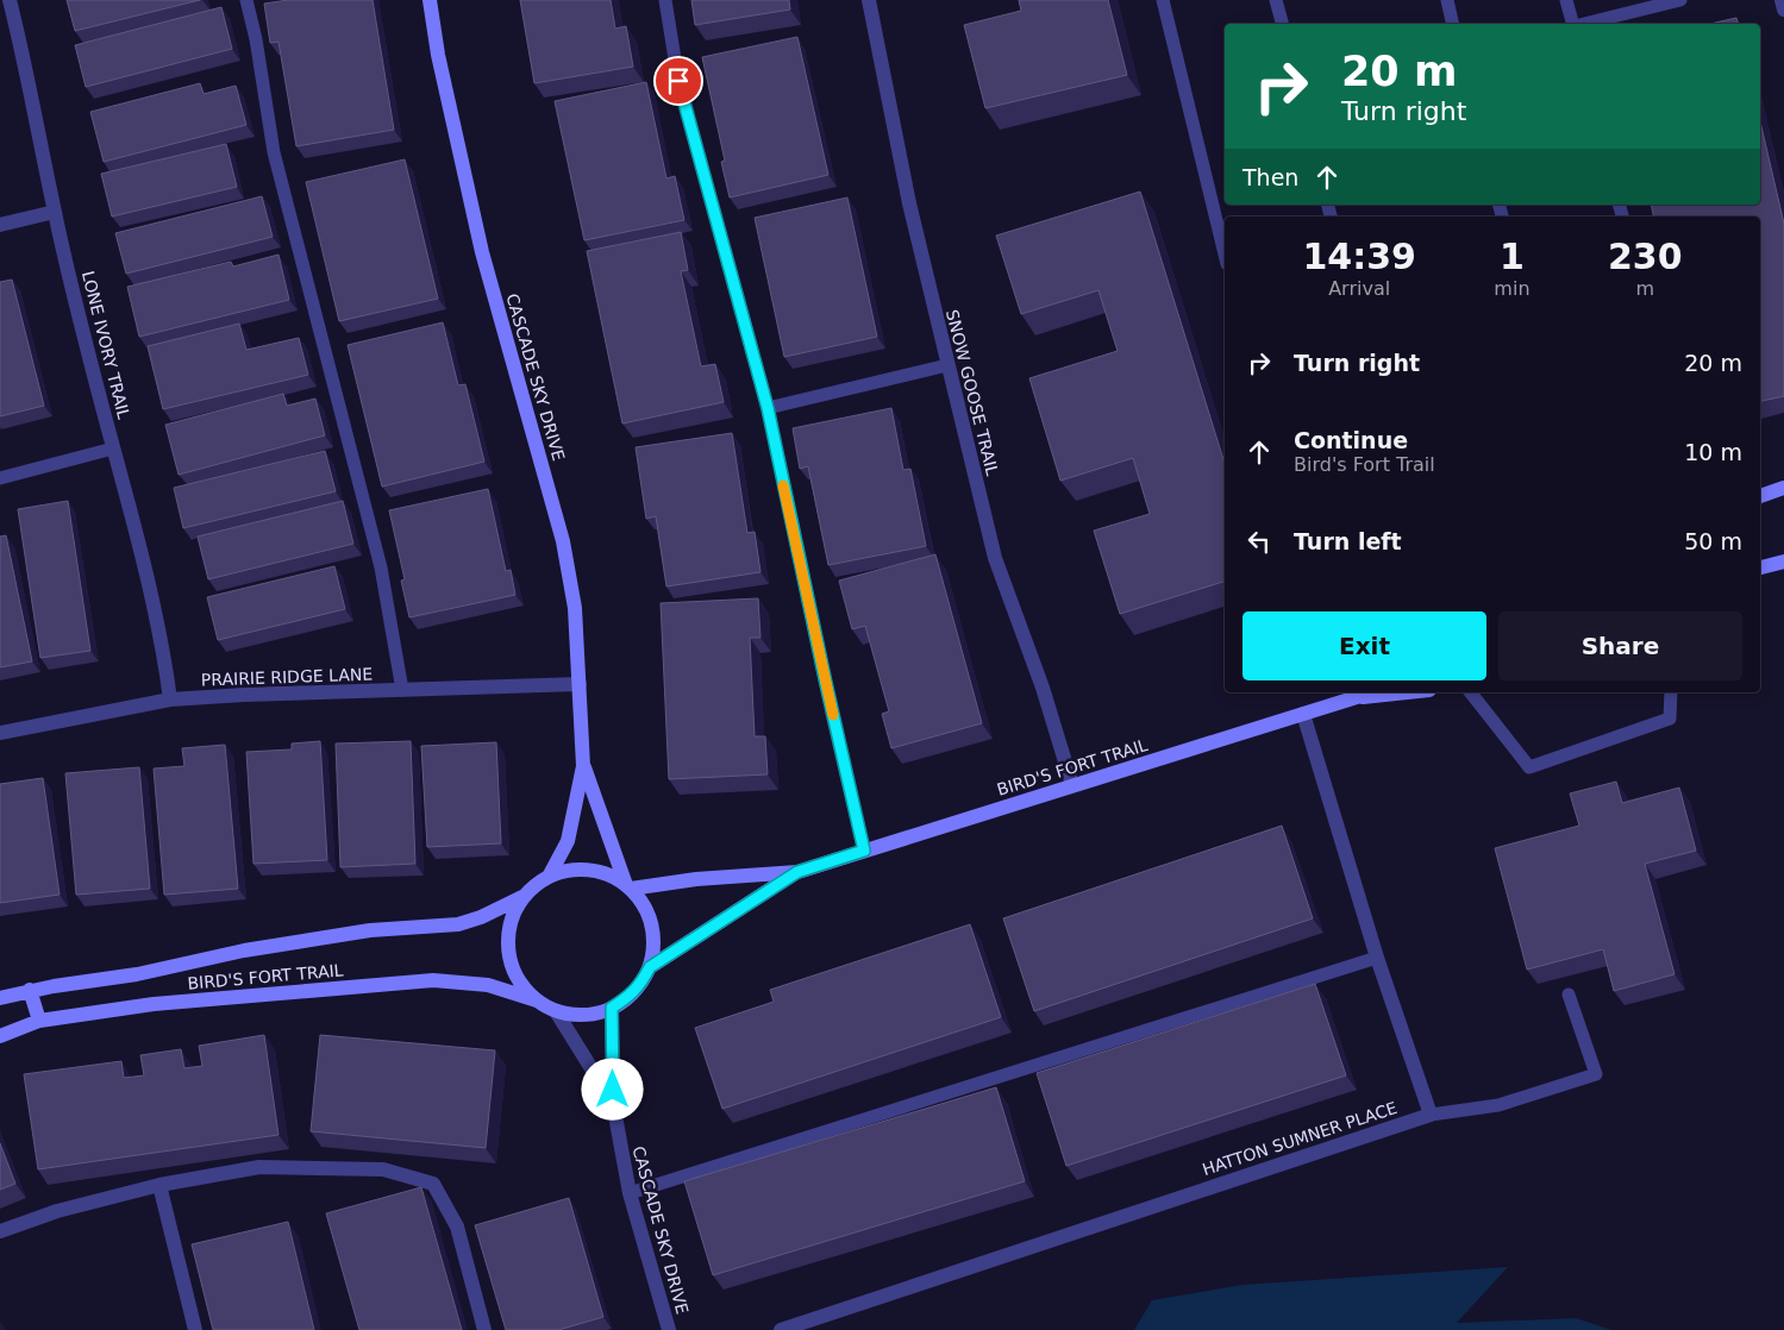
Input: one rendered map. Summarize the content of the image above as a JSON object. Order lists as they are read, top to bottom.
{
  "streets": {
    "street": [
      "LONE IVORY TRAIL",
      "CASCADE SKY DRIVE",
      "SNOW GOOSE TRAIL",
      "PRAIRIE RIDGE LANE",
      "BIRD'S FORT TRAIL",
      "HATTON SUMNER PLACE"
    ]
  },
  "crossings": [
    ["LONE IVORY TRAIL", "PRAIRIE RIDGE LANE"],
    ["CASCADE SKY DRIVE", "PRAIRIE RIDGE LANE"],
    ["CASCADE SKY DRIVE", "BIRD'S FORT TRAIL"],
    ["SNOW GOOSE TRAIL", "BIRD'S FORT TRAIL"]
  ],
  "page": {
    "turn": ["20 m", "Turn right"],
    "then": "Then",
    "eta": [
      "14:39",
      "Arrival",
      "1",
      "min",
      "230",
      "m"
    ],
    "list": [
      {
        "name": "Turn right",
        "value": "20 m"
      },
      {
        "name": "Continue",
        "note": "Bird's Fort Trail",
        "value": "10 m"
      },
      {
        "name": "Turn left",
        "value": "50 m"
      }
    ],
    "buttons": ["Exit", "Share"]
  }
}
